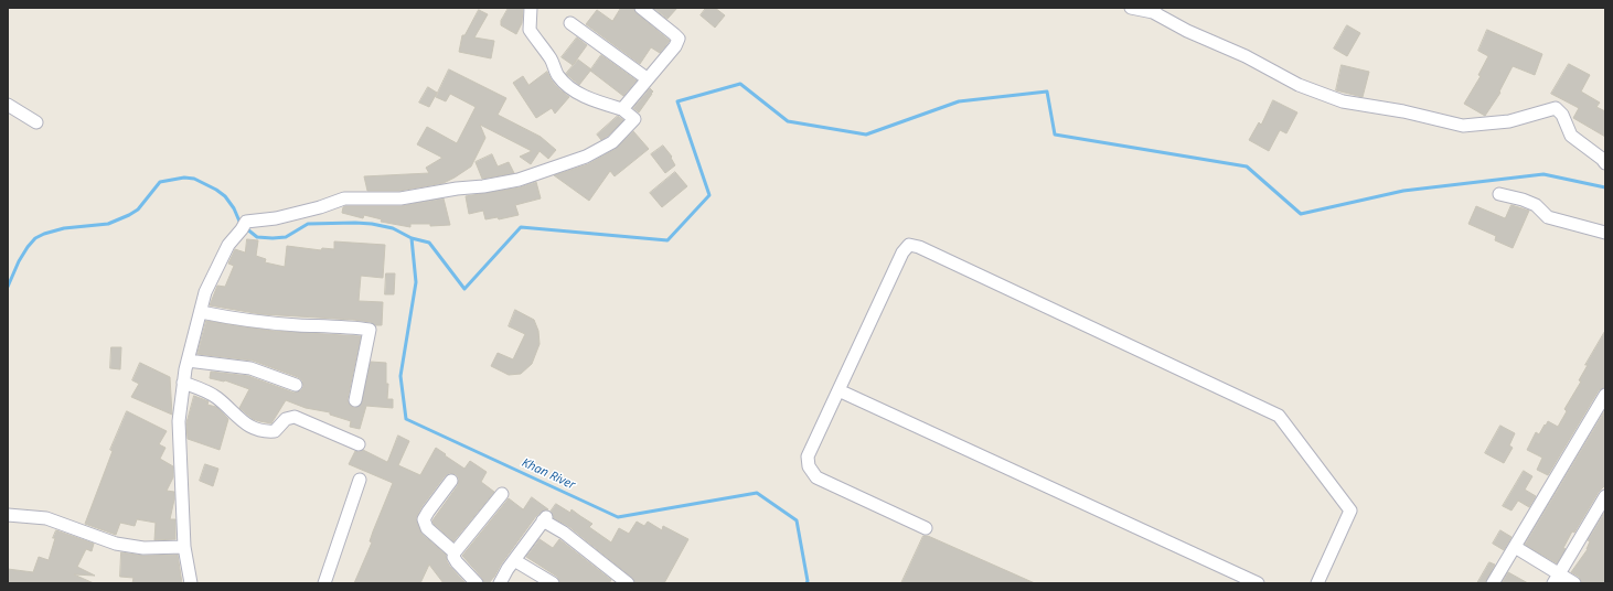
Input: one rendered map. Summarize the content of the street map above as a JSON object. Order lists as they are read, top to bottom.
{
  "water": ["Khan River"]
}
